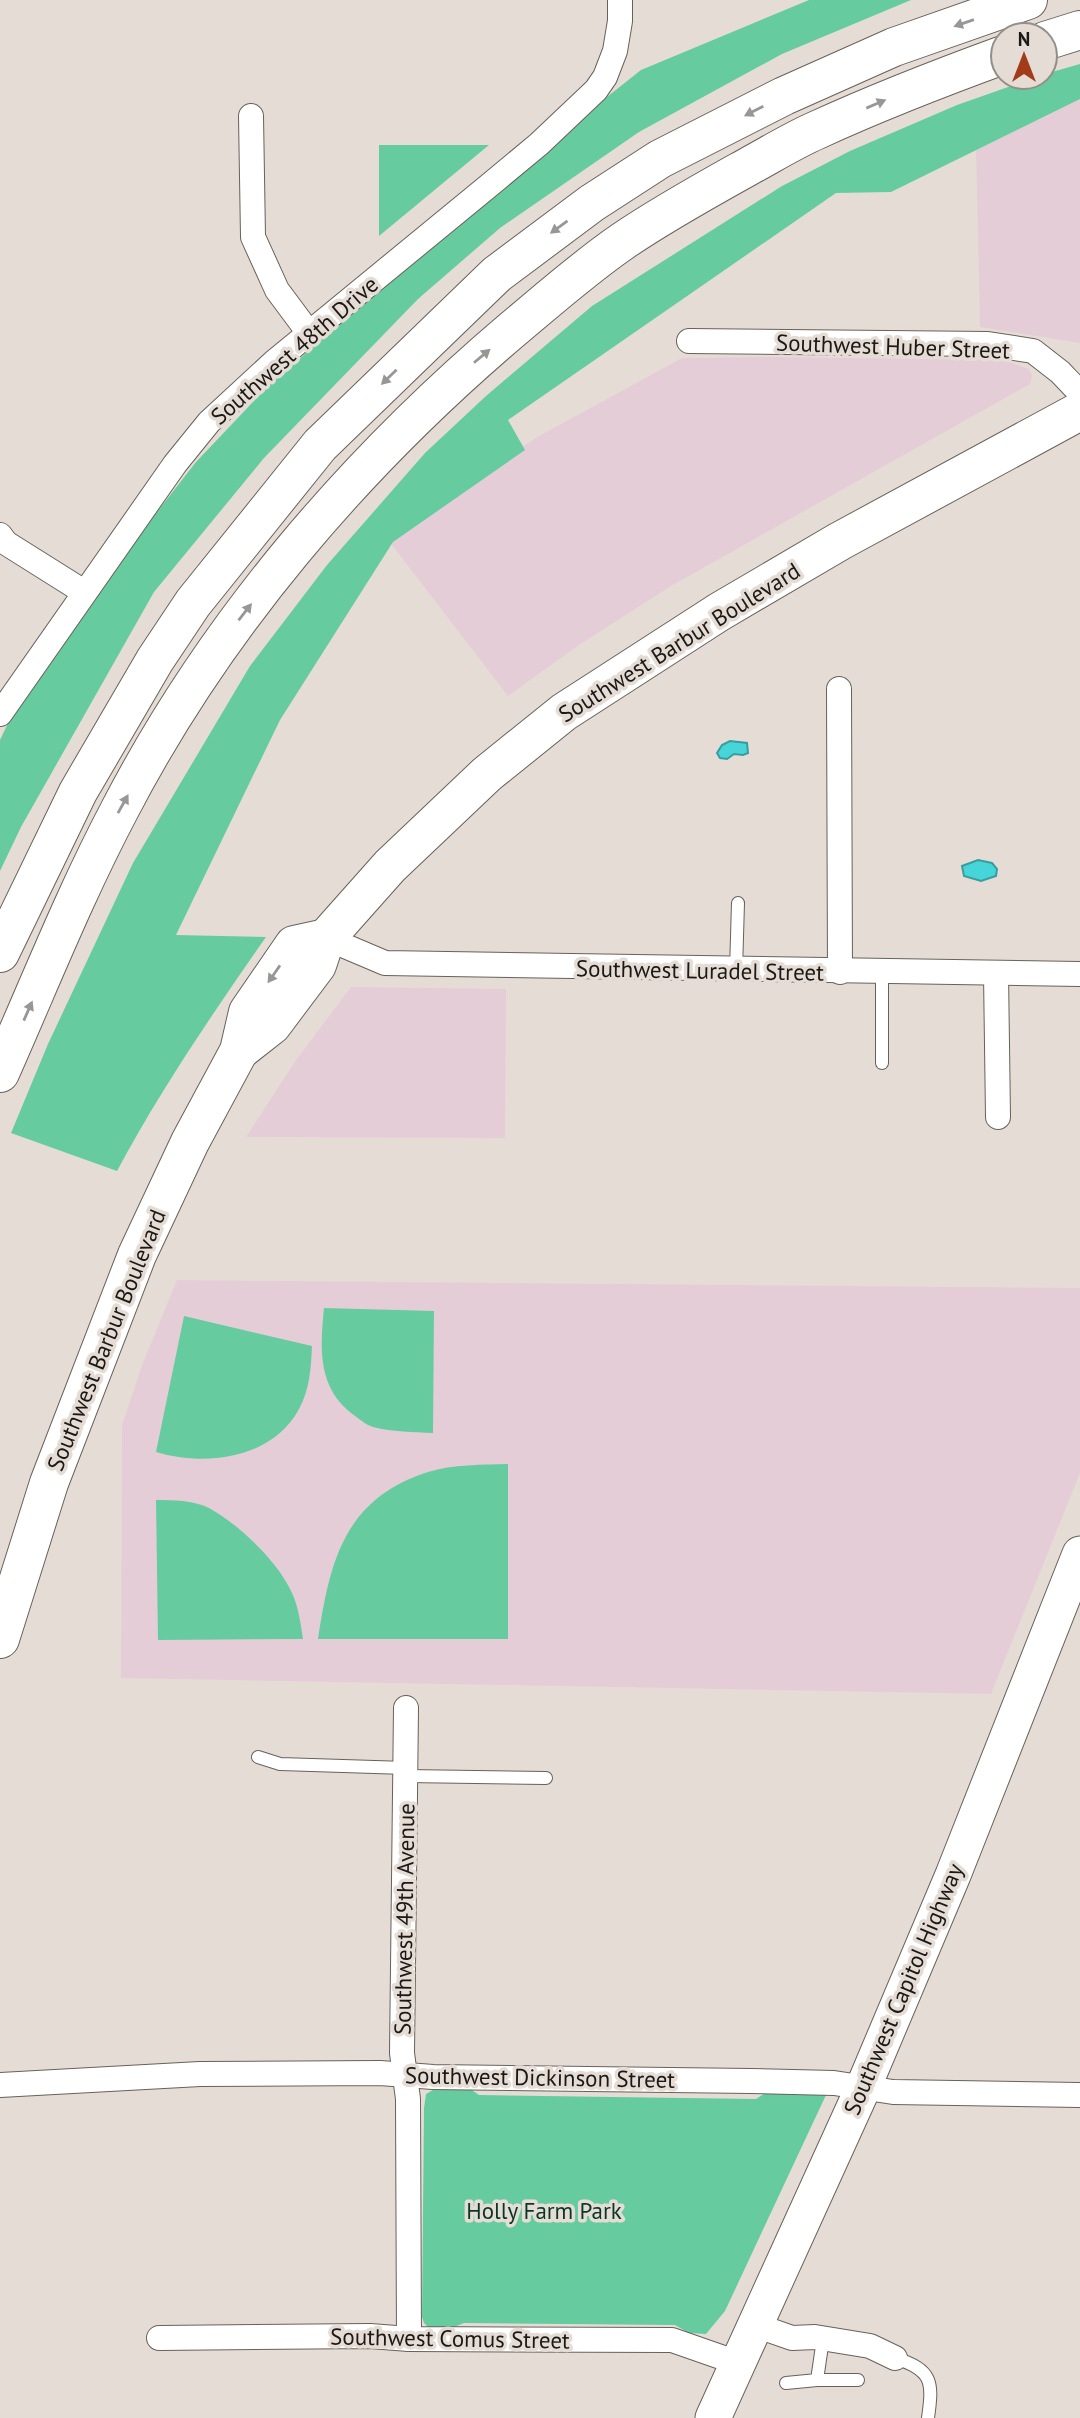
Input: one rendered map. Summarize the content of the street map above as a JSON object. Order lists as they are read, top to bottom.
{
  "streets": {
    "main road": ["Southwest Barbur Boulevard", "Southwest Capitol Highway"],
    "street": [
      "Southwest Huber Street",
      "Southwest 48th Drive",
      "Southwest Luradel Street",
      "Southwest 49th Avenue",
      "Southwest Dickinson Street",
      "Southwest Comus Street"
    ]
  },
  "crossings": [
    ["Southwest Barbur Boulevard", "Southwest Luradel Street"],
    ["Southwest 49th Avenue", "Southwest Dickinson Street"],
    ["Southwest 49th Avenue", "Southwest Comus Street"],
    ["Southwest Capitol Highway", "Southwest Dickinson Street"],
    ["Southwest Capitol Highway", "Southwest Comus Street"]
  ],
  "parks": ["Holly Farm Park"],
  "north": "top"
}
